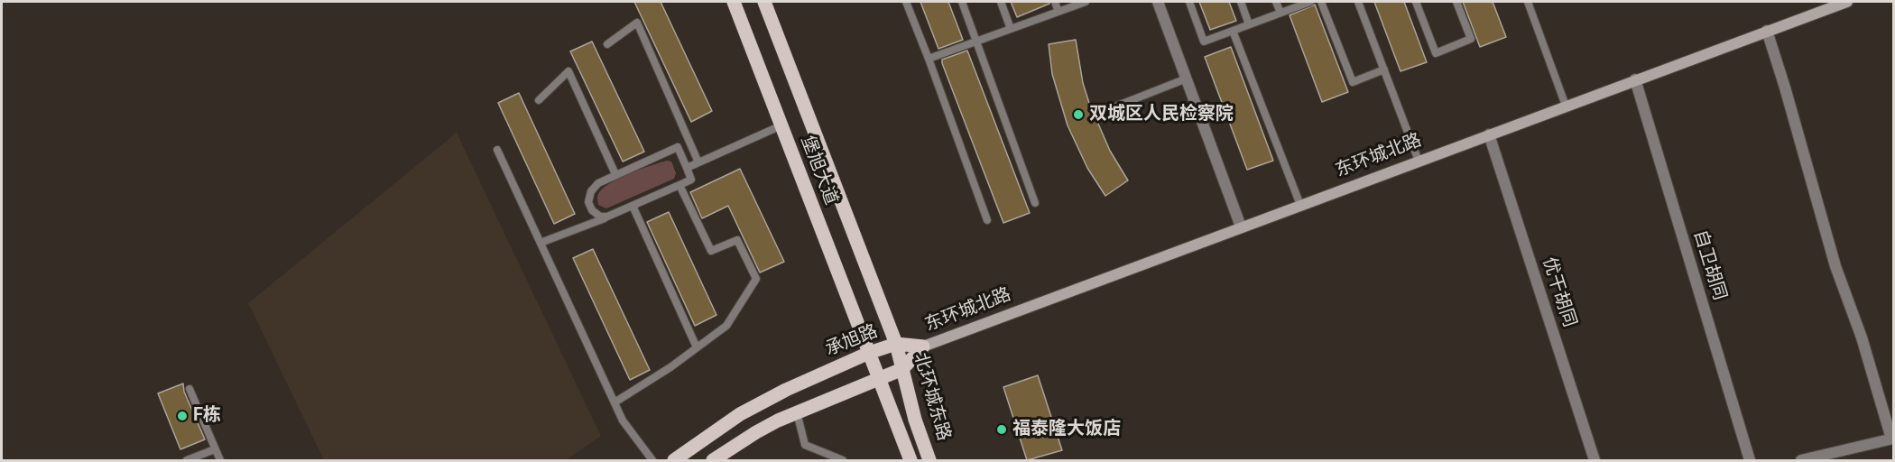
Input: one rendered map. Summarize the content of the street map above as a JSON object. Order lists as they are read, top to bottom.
{
  "streets": {
    "main road": [
      "东环城北路",
      "堡旭大道",
      "承旭路",
      "北环城东路"
    ],
    "street": ["自卫胡同", "优干胡同"]
  },
  "crossings": [
    ["东环城北路", "自卫胡同"],
    ["东环城北路", "优干胡同"],
    ["东环城北路", "承旭路"],
    ["堡旭大道", "承旭路"],
    ["堡旭大道", "北环城东路"],
    ["承旭路", "北环城东路"]
  ],
  "places": ["双城区人民检察院", "F栋", "福泰隆大饭店"]
}
